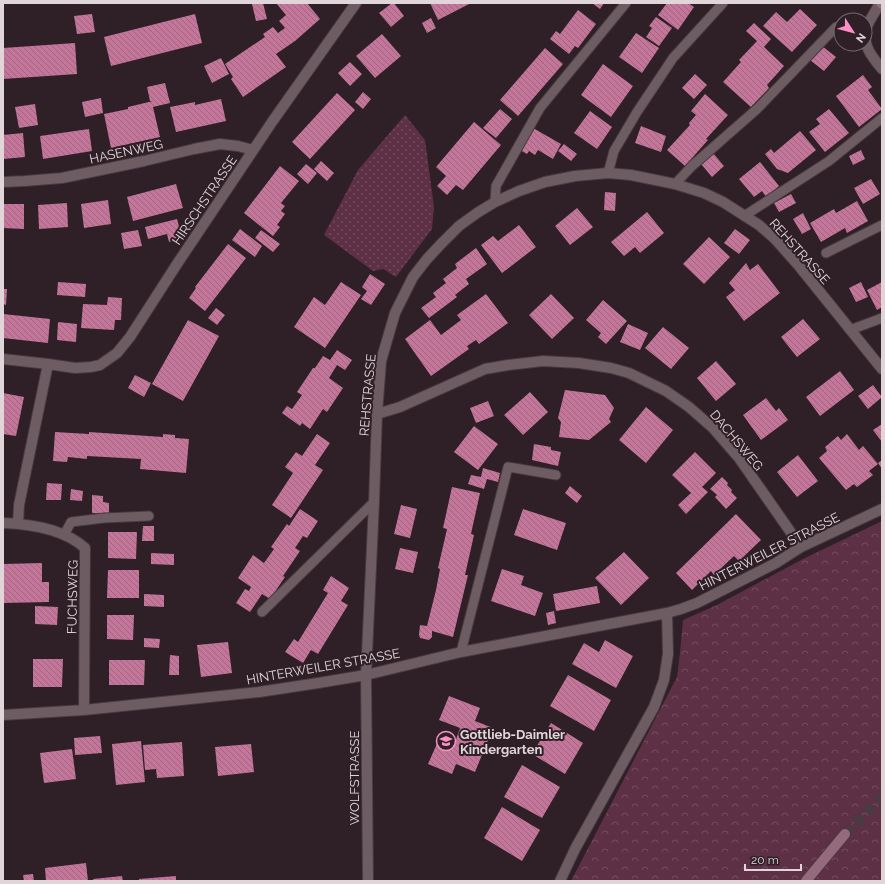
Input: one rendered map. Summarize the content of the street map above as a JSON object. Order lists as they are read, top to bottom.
{
  "streets": {
    "street": [
      "HASENWEG",
      "HIRSCHSTRASSE",
      "REHSTRASSE",
      "DACHSWEG",
      "HINTERWEILER STRASSE",
      "FUCHSWEG",
      "WOLFSTRASSE"
    ]
  },
  "crossings": [
    ["HASENWEG", "HIRSCHSTRASSE"],
    ["REHSTRASSE", "DACHSWEG"],
    ["REHSTRASSE", "HINTERWEILER STRASSE"],
    ["REHSTRASSE", "WOLFSTRASSE"],
    ["DACHSWEG", "HINTERWEILER STRASSE"],
    ["HINTERWEILER STRASSE", "FUCHSWEG"],
    ["HINTERWEILER STRASSE", "WOLFSTRASSE"]
  ],
  "places": {
    "school or university": ["Gottlieb-Daimler Kindergarten"]
  },
  "scale_bar": "20 m",
  "north": "bottom right"
}
